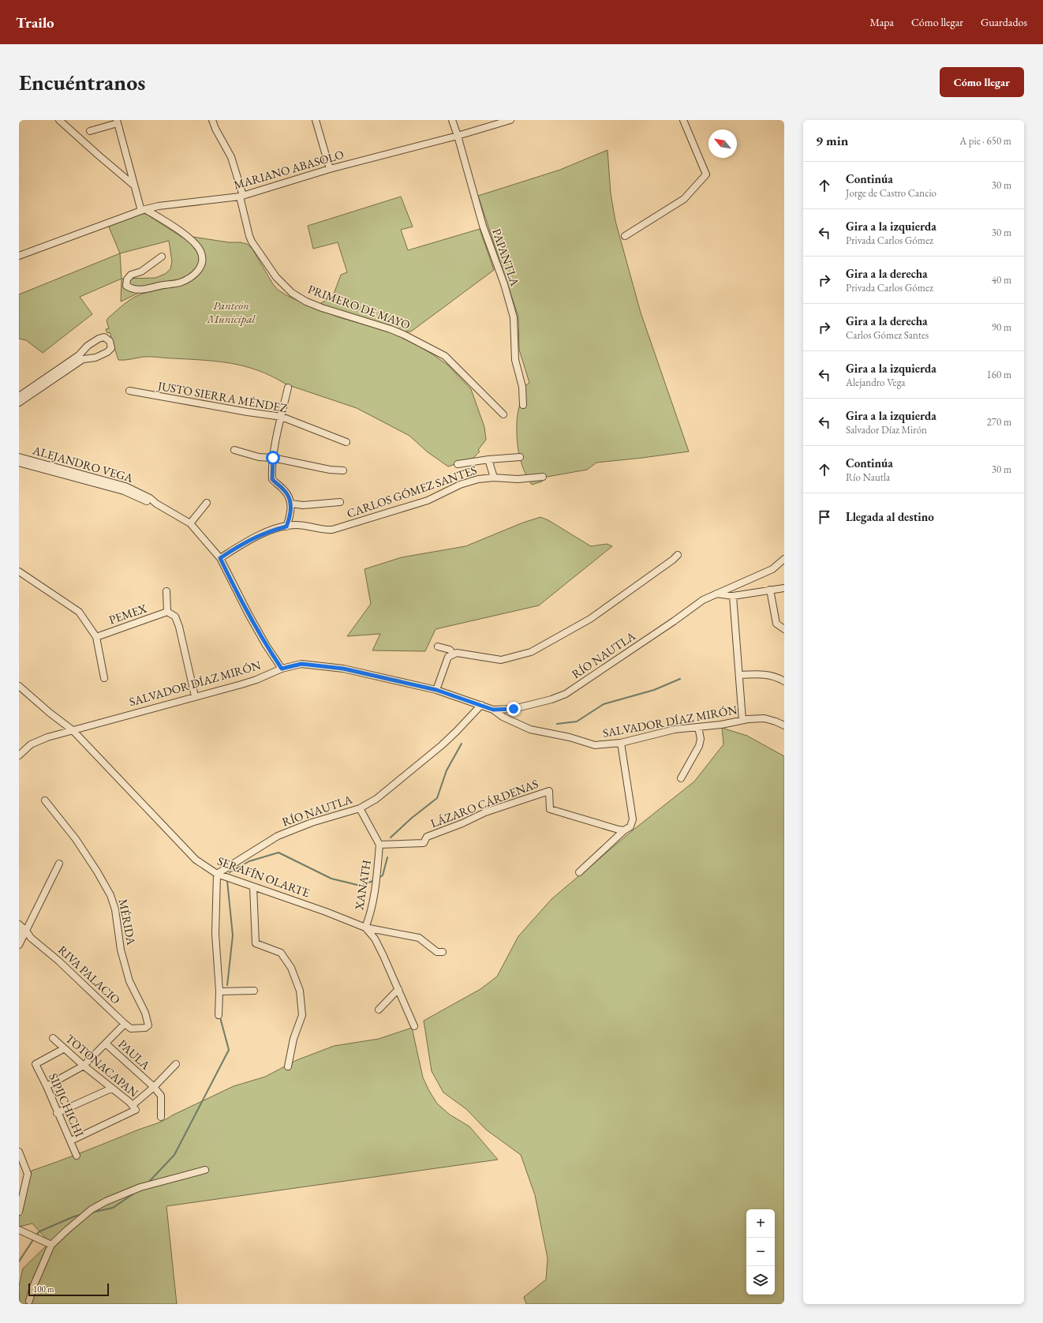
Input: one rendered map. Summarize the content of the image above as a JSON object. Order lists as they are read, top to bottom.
{
  "streets": {
    "street": [
      "MARIANO ABASOLO",
      "PAPANTLA",
      "PRIMERO DE MAYO",
      "JUSTO SIERRA MÉNDEZ",
      "ALEJANDRO VEGA",
      "CARLOS GÓMEZ SANTES",
      "PEMEX",
      "RÍO NAUTLA",
      "SALVADOR DÍAZ MIRÓN",
      "LÁZARO CÁRDENAS",
      "SERAFÍN OLARTE",
      "XANATH",
      "MÉRIDA",
      "RIVA PALACIO",
      "PAULA",
      "TOTONACAPAN",
      "SIPIJCHICHI"
    ]
  },
  "crossings": [
    ["MARIANO ABASOLO", "PAPANTLA"],
    ["MARIANO ABASOLO", "PRIMERO DE MAYO"],
    ["ALEJANDRO VEGA", "CARLOS GÓMEZ SANTES"],
    ["ALEJANDRO VEGA", "SALVADOR DÍAZ MIRÓN"],
    ["RÍO NAUTLA", "SALVADOR DÍAZ MIRÓN"],
    ["RÍO NAUTLA", "SERAFÍN OLARTE"],
    ["SALVADOR DÍAZ MIRÓN", "SERAFÍN OLARTE"],
    ["LÁZARO CÁRDENAS", "XANATH"],
    ["SERAFÍN OLARTE", "XANATH"],
    ["MÉRIDA", "RIVA PALACIO"],
    ["RIVA PALACIO", "PAULA"],
    ["PAULA", "TOTONACAPAN"],
    ["PAULA", "SIPIJCHICHI"],
    ["TOTONACAPAN", "SIPIJCHICHI"]
  ],
  "parks": ["Panteón Municipal"],
  "scale_bar": "100 m",
  "north": "top left",
  "page": {
    "header": "Trailo",
    "nav": ["Mapa", "Cómo llegar", "Guardados"],
    "buttons": "Cómo llegar",
    "title": "Encuéntranos",
    "heading": ["9 min", "A pie · 650 m"],
    "list": [
      ["Continúa", "Jorge de Castro Cancio", "30 m"],
      ["Gira a la izquierda", "Privada Carlos Gómez", "30 m"],
      ["Gira a la derecha", "Privada Carlos Gómez", "40 m"],
      ["Gira a la derecha", "Carlos Gómez Santes", "90 m"],
      ["Gira a la izquierda", "Alejandro Vega", "160 m"],
      ["Gira a la izquierda", "Salvador Díaz Mirón", "270 m"],
      ["Continúa", "Río Nautla", "30 m"],
      "Llegada al destino"
    ],
    "map_buttons": ["+", "−"],
    "scale": "100 m"
  }
}
